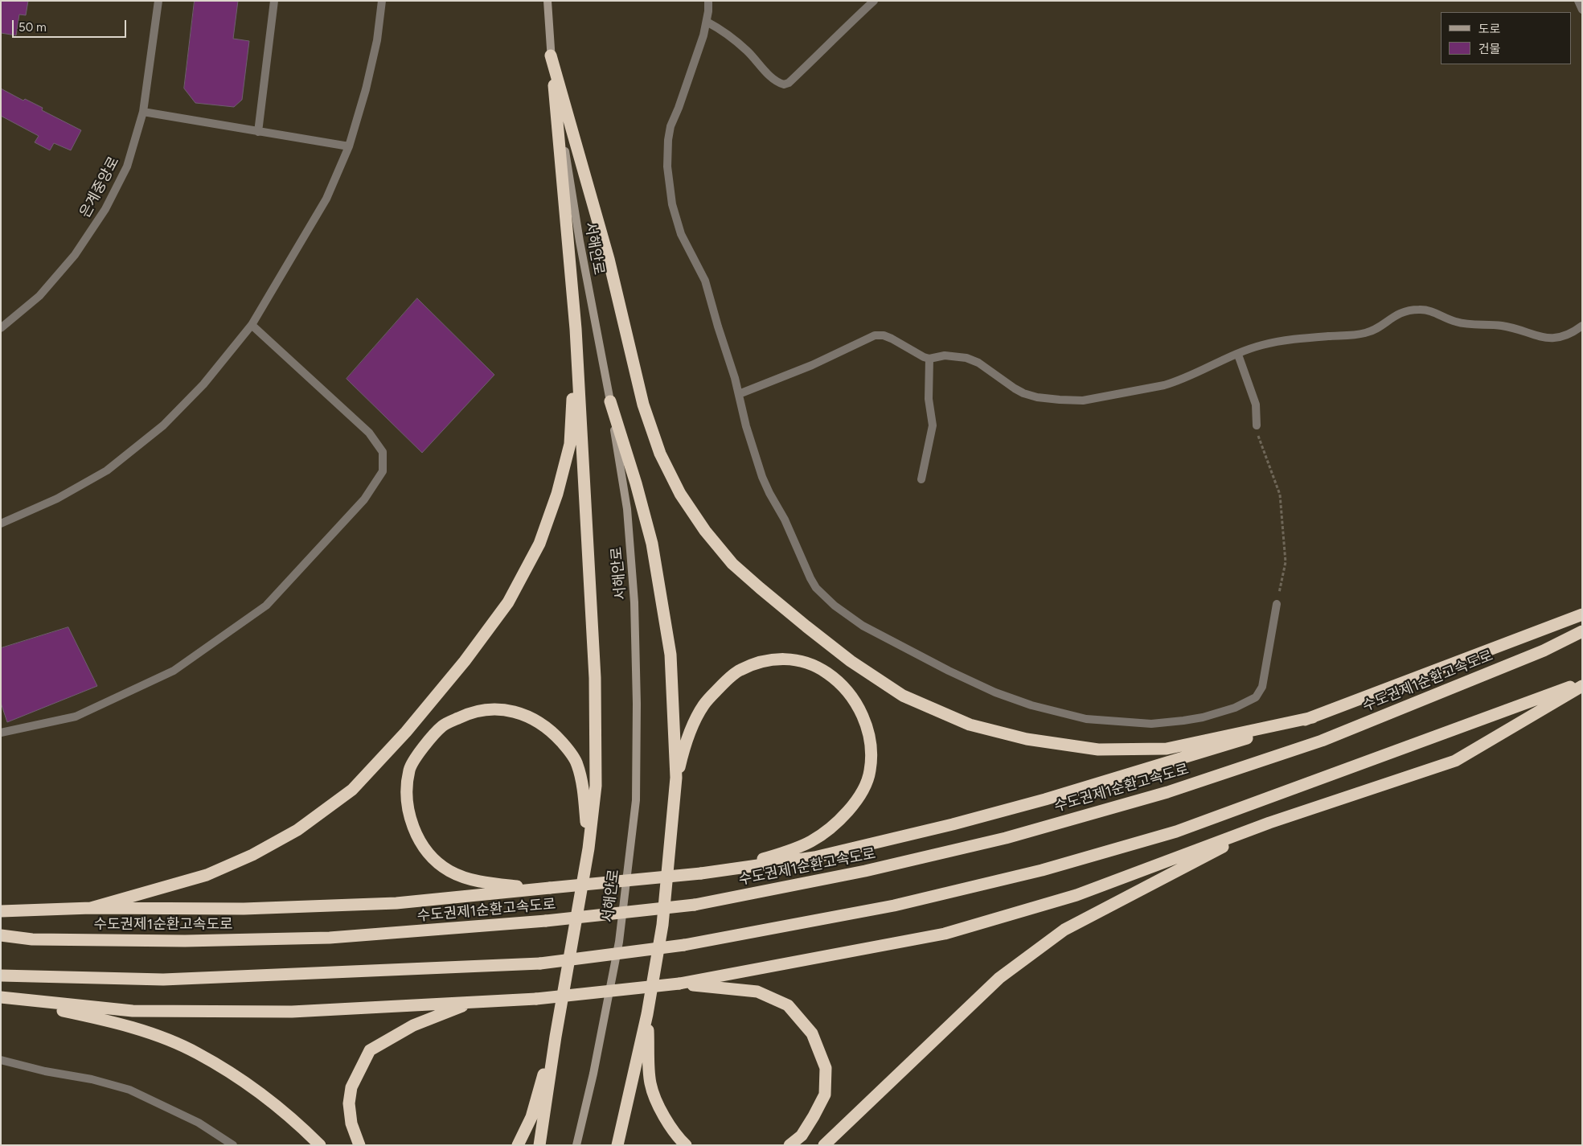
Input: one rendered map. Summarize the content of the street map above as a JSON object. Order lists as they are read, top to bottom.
{
  "streets": {
    "highway": ["수도권제1순환고속도로"],
    "main road": ["서해안로"],
    "street": ["은계중앙로"]
  },
  "legend": ["도로", "건물"],
  "scale_bar": "50 m"
}
